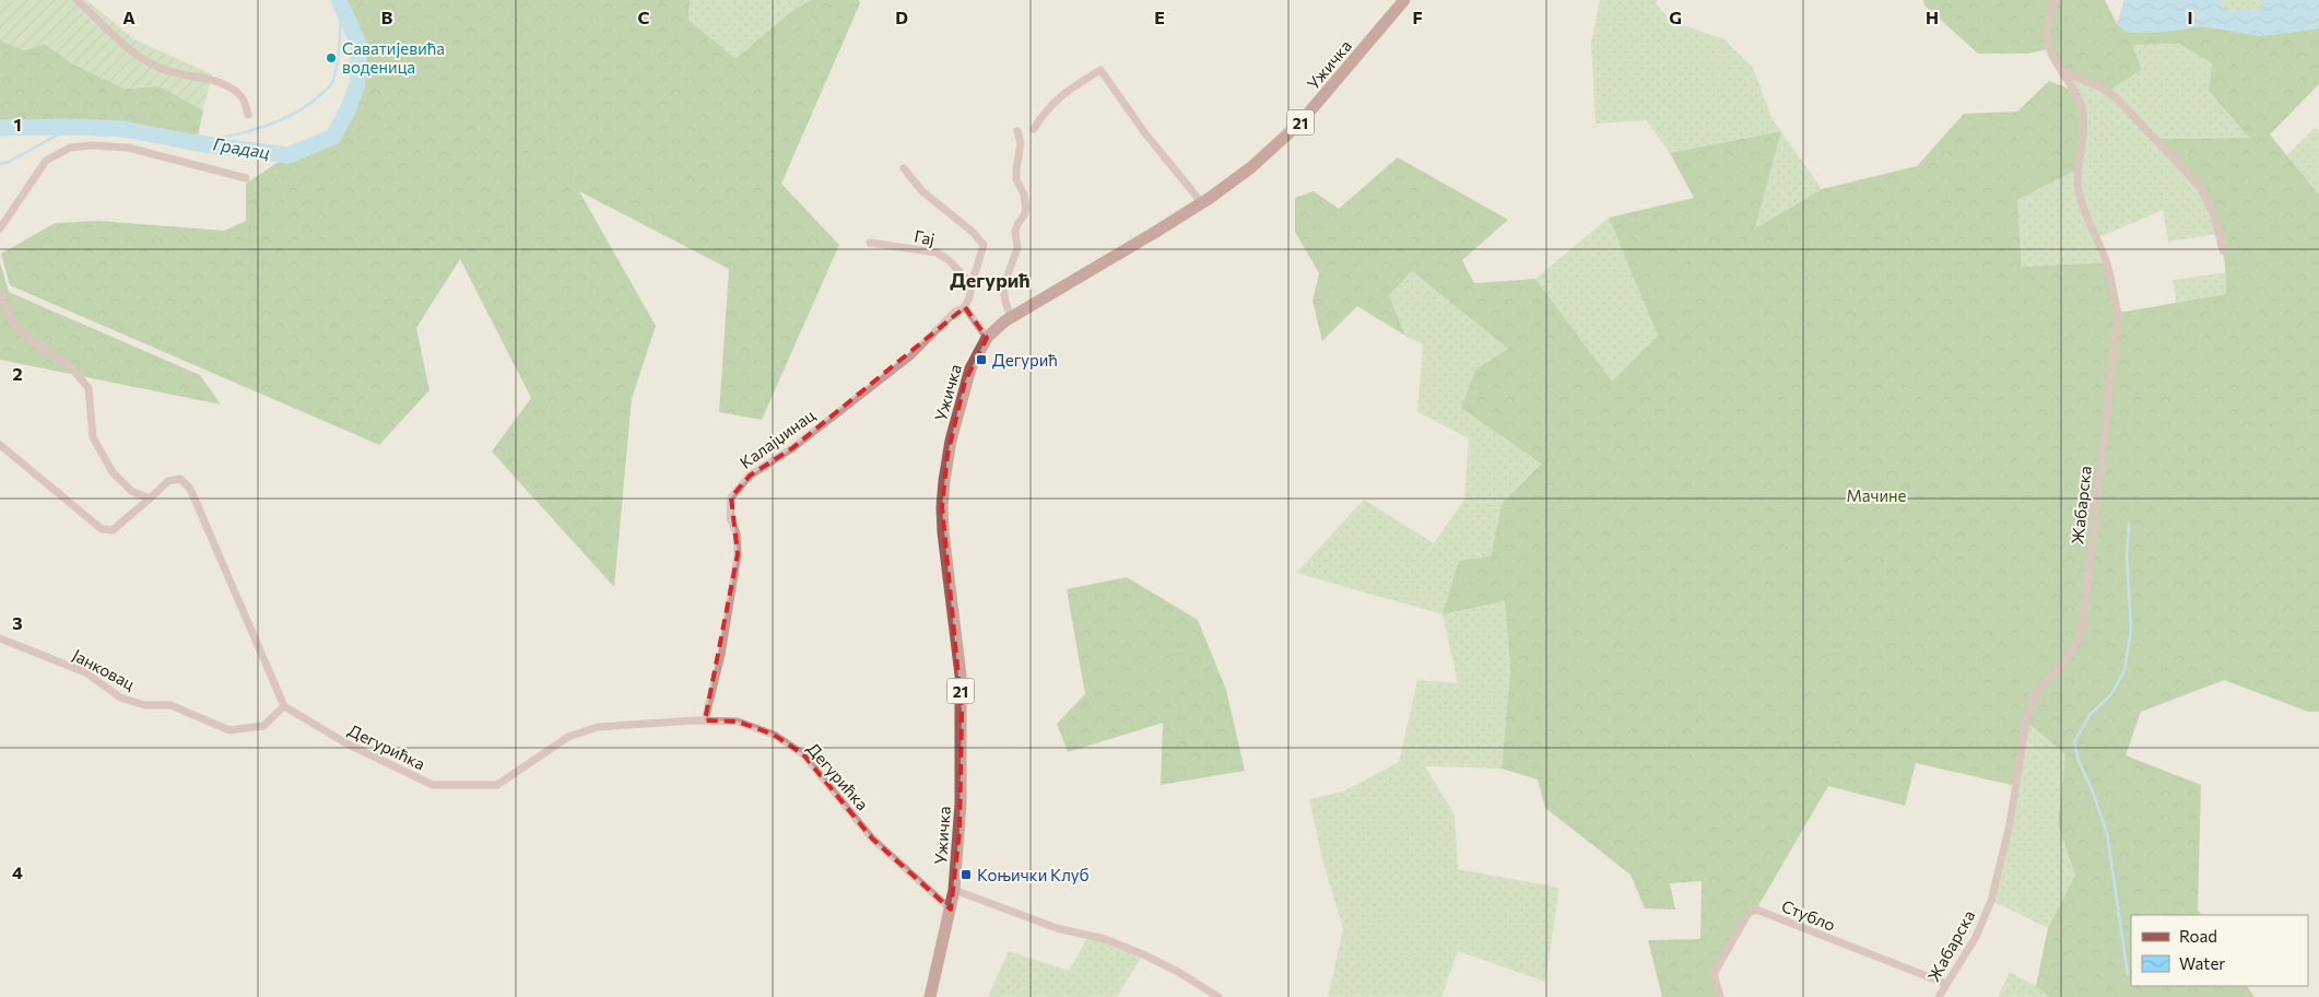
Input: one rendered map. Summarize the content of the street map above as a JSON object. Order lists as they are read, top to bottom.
{
  "streets": {
    "main road": ["Ужичка", "21"],
    "street": [
      "Гај",
      "Калајџинац",
      "Жабарска",
      "Јанковац",
      "Дегурићка",
      "Стубло"
    ]
  },
  "crossings": [
    ["Ужичка", "Дегурићка"],
    ["Калајџинац", "Дегурићка"],
    ["Жабарска", "Стубло"],
    ["Јанковац", "Дегурићка"]
  ],
  "districts": ["Дегурић"],
  "water": ["Градац"],
  "parks": ["Мачине"],
  "places": {
    "other": ["Саватијевића воденица"],
    "transit": ["Дегурић", "Коњички Клуб"]
  },
  "legend": ["Road", "Water"],
  "grid": {
    "columns": [
      "A",
      "B",
      "C",
      "D",
      "E",
      "F",
      "G",
      "H",
      "I"
    ],
    "rows": [
      "1",
      "2",
      "3",
      "4"
    ]
  }
}
